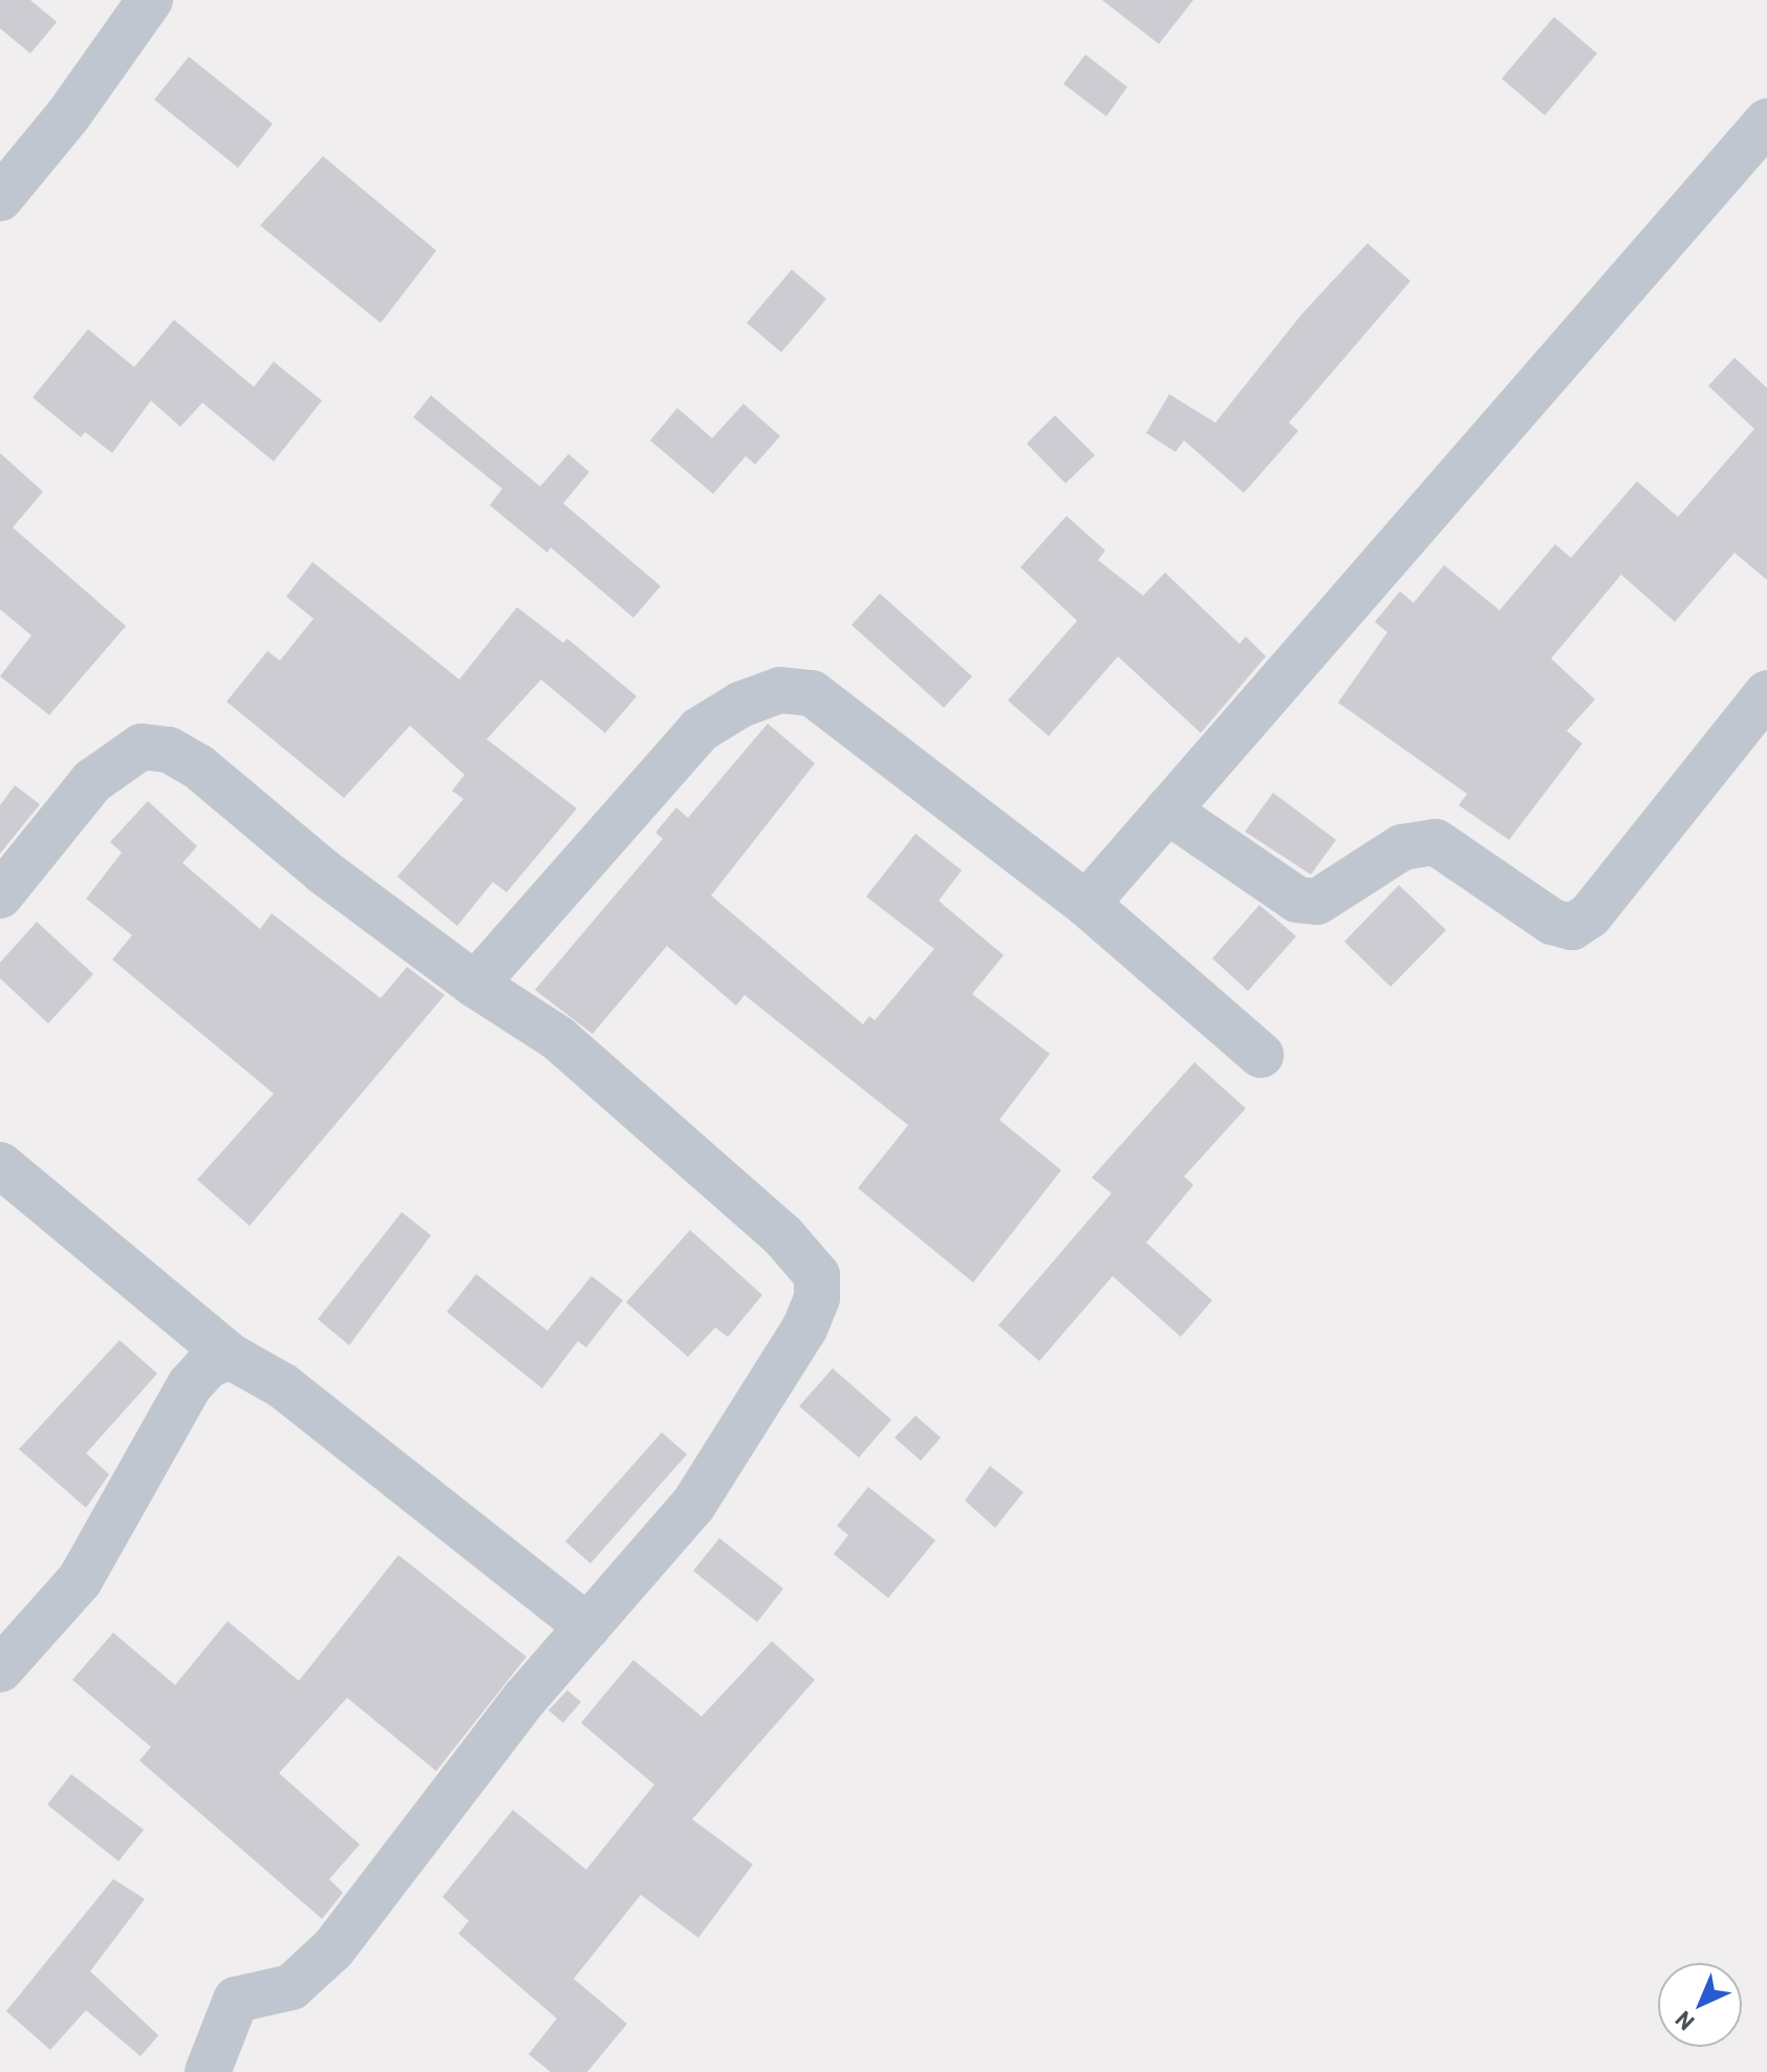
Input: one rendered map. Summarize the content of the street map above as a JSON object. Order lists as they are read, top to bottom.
{
  "north": "bottom left"
}
